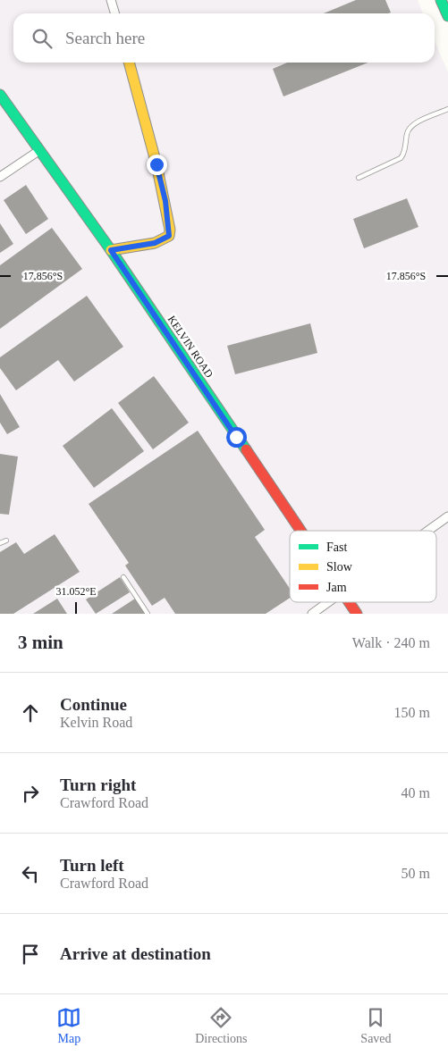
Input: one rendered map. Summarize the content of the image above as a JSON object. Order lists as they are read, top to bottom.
{
  "streets": {
    "street": ["KELVIN ROAD"]
  },
  "legend": ["Fast", "Slow", "Jam"],
  "page": {
    "search": "Search here",
    "heading": ["3 min", "Walk · 240 m"],
    "list": [
      ["Continue", "Kelvin Road", "150 m"],
      ["Turn right", "Crawford Road", "40 m"],
      ["Turn left", "Crawford Road", "50 m"],
      "Arrive at destination"
    ],
    "nav": ["Map", "Directions", "Saved"]
  },
  "coordinates": ["17.856°S", "31.052°E"]
}
